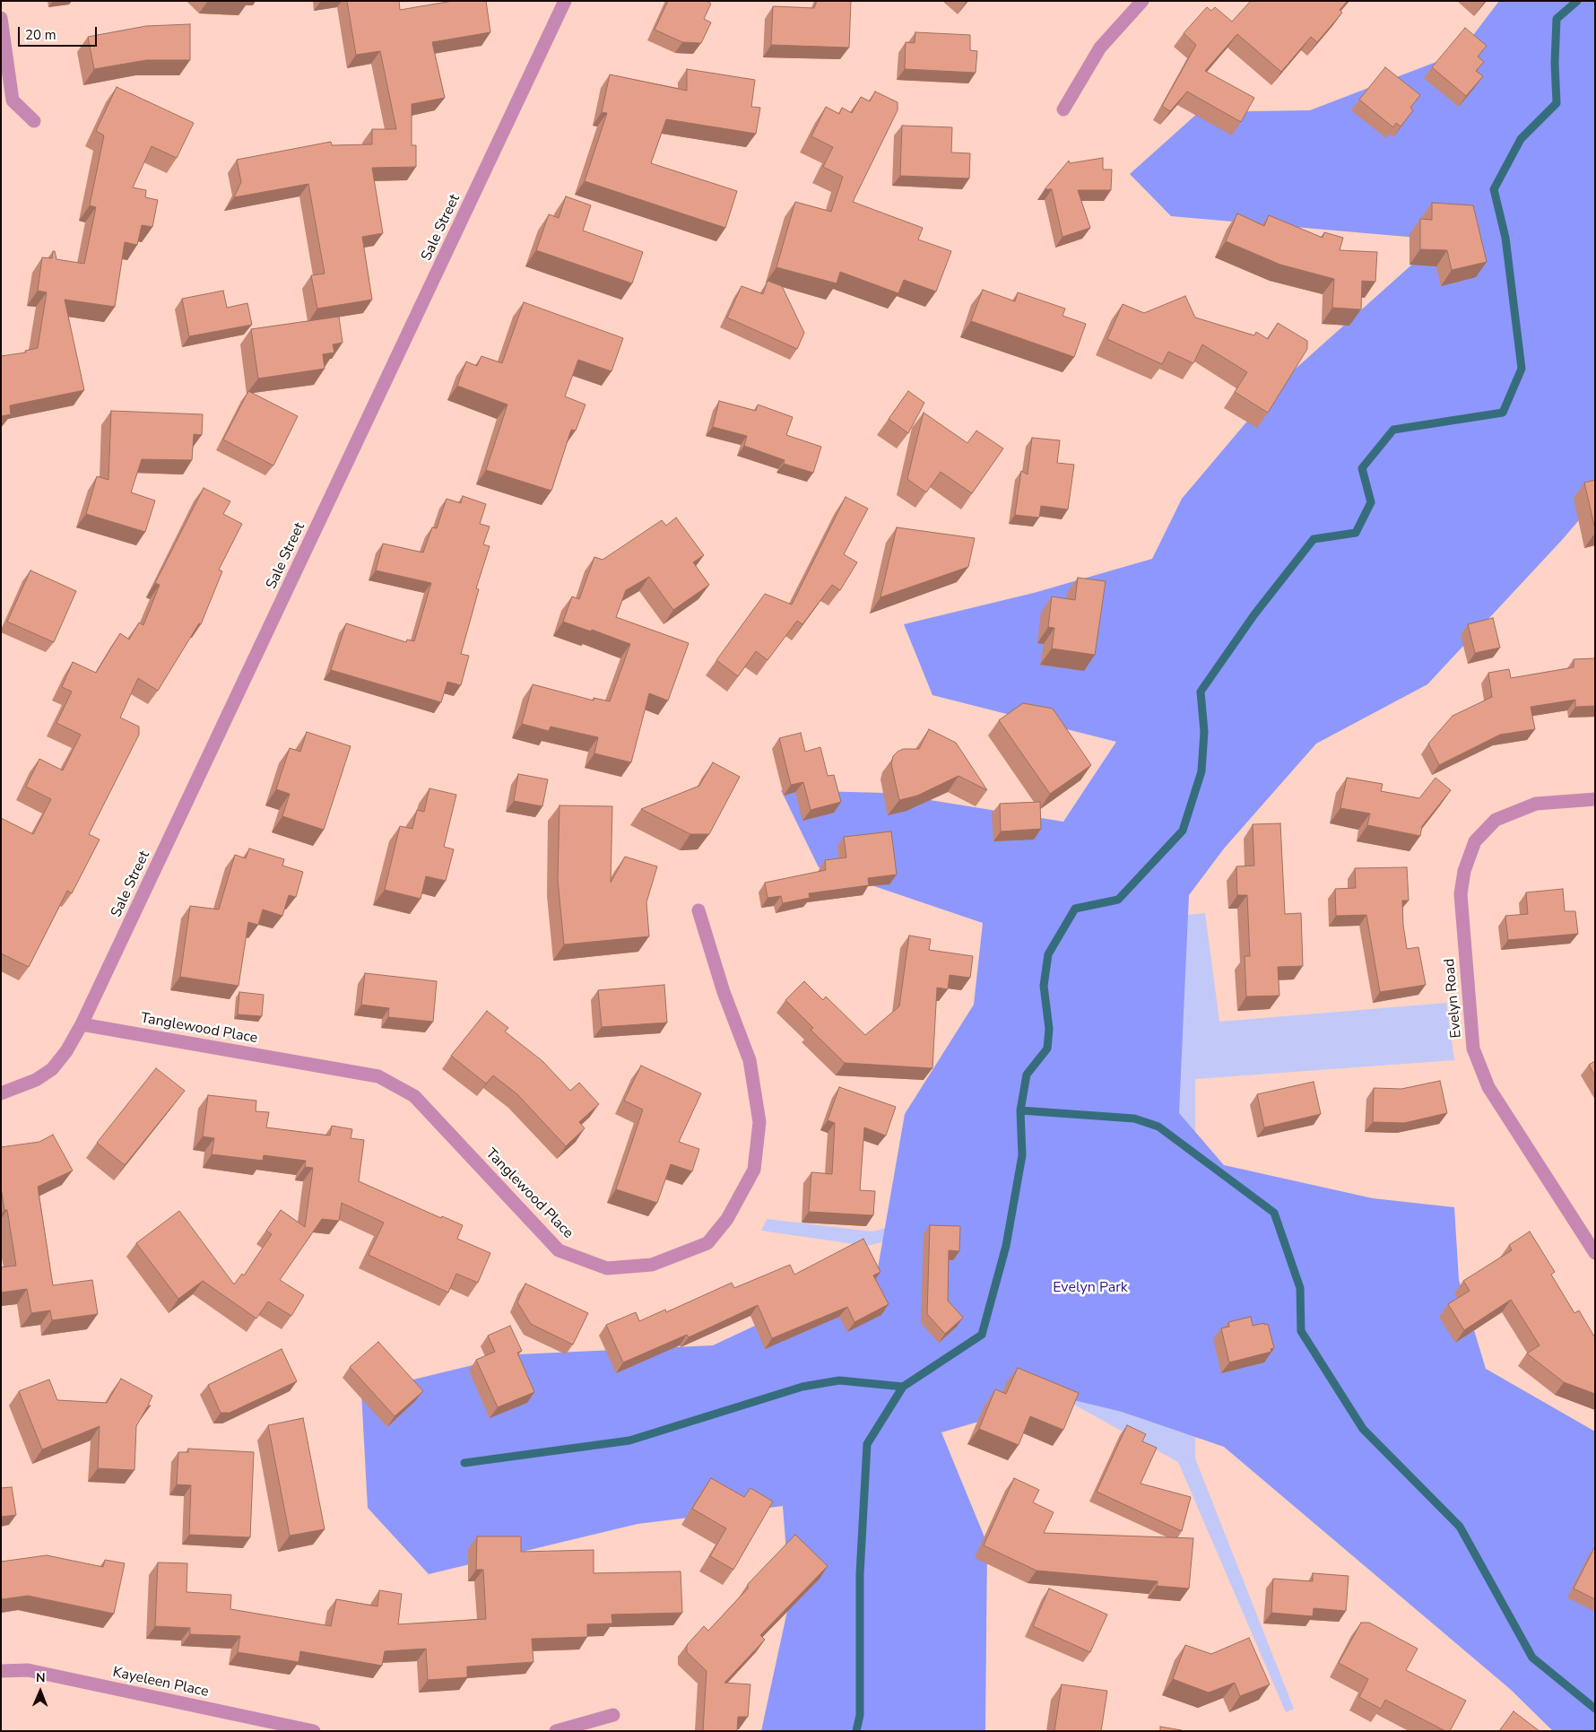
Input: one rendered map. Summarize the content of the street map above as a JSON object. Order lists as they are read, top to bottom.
{
  "streets": {
    "street": [
      "Sale Street",
      "Evelyn Road",
      "Tanglewood Place",
      "Kayeleen Place"
    ]
  },
  "crossings": [
    ["Sale Street", "Tanglewood Place"]
  ],
  "parks": ["Evelyn Park"],
  "scale_bar": "20 m",
  "north": "top"
}
